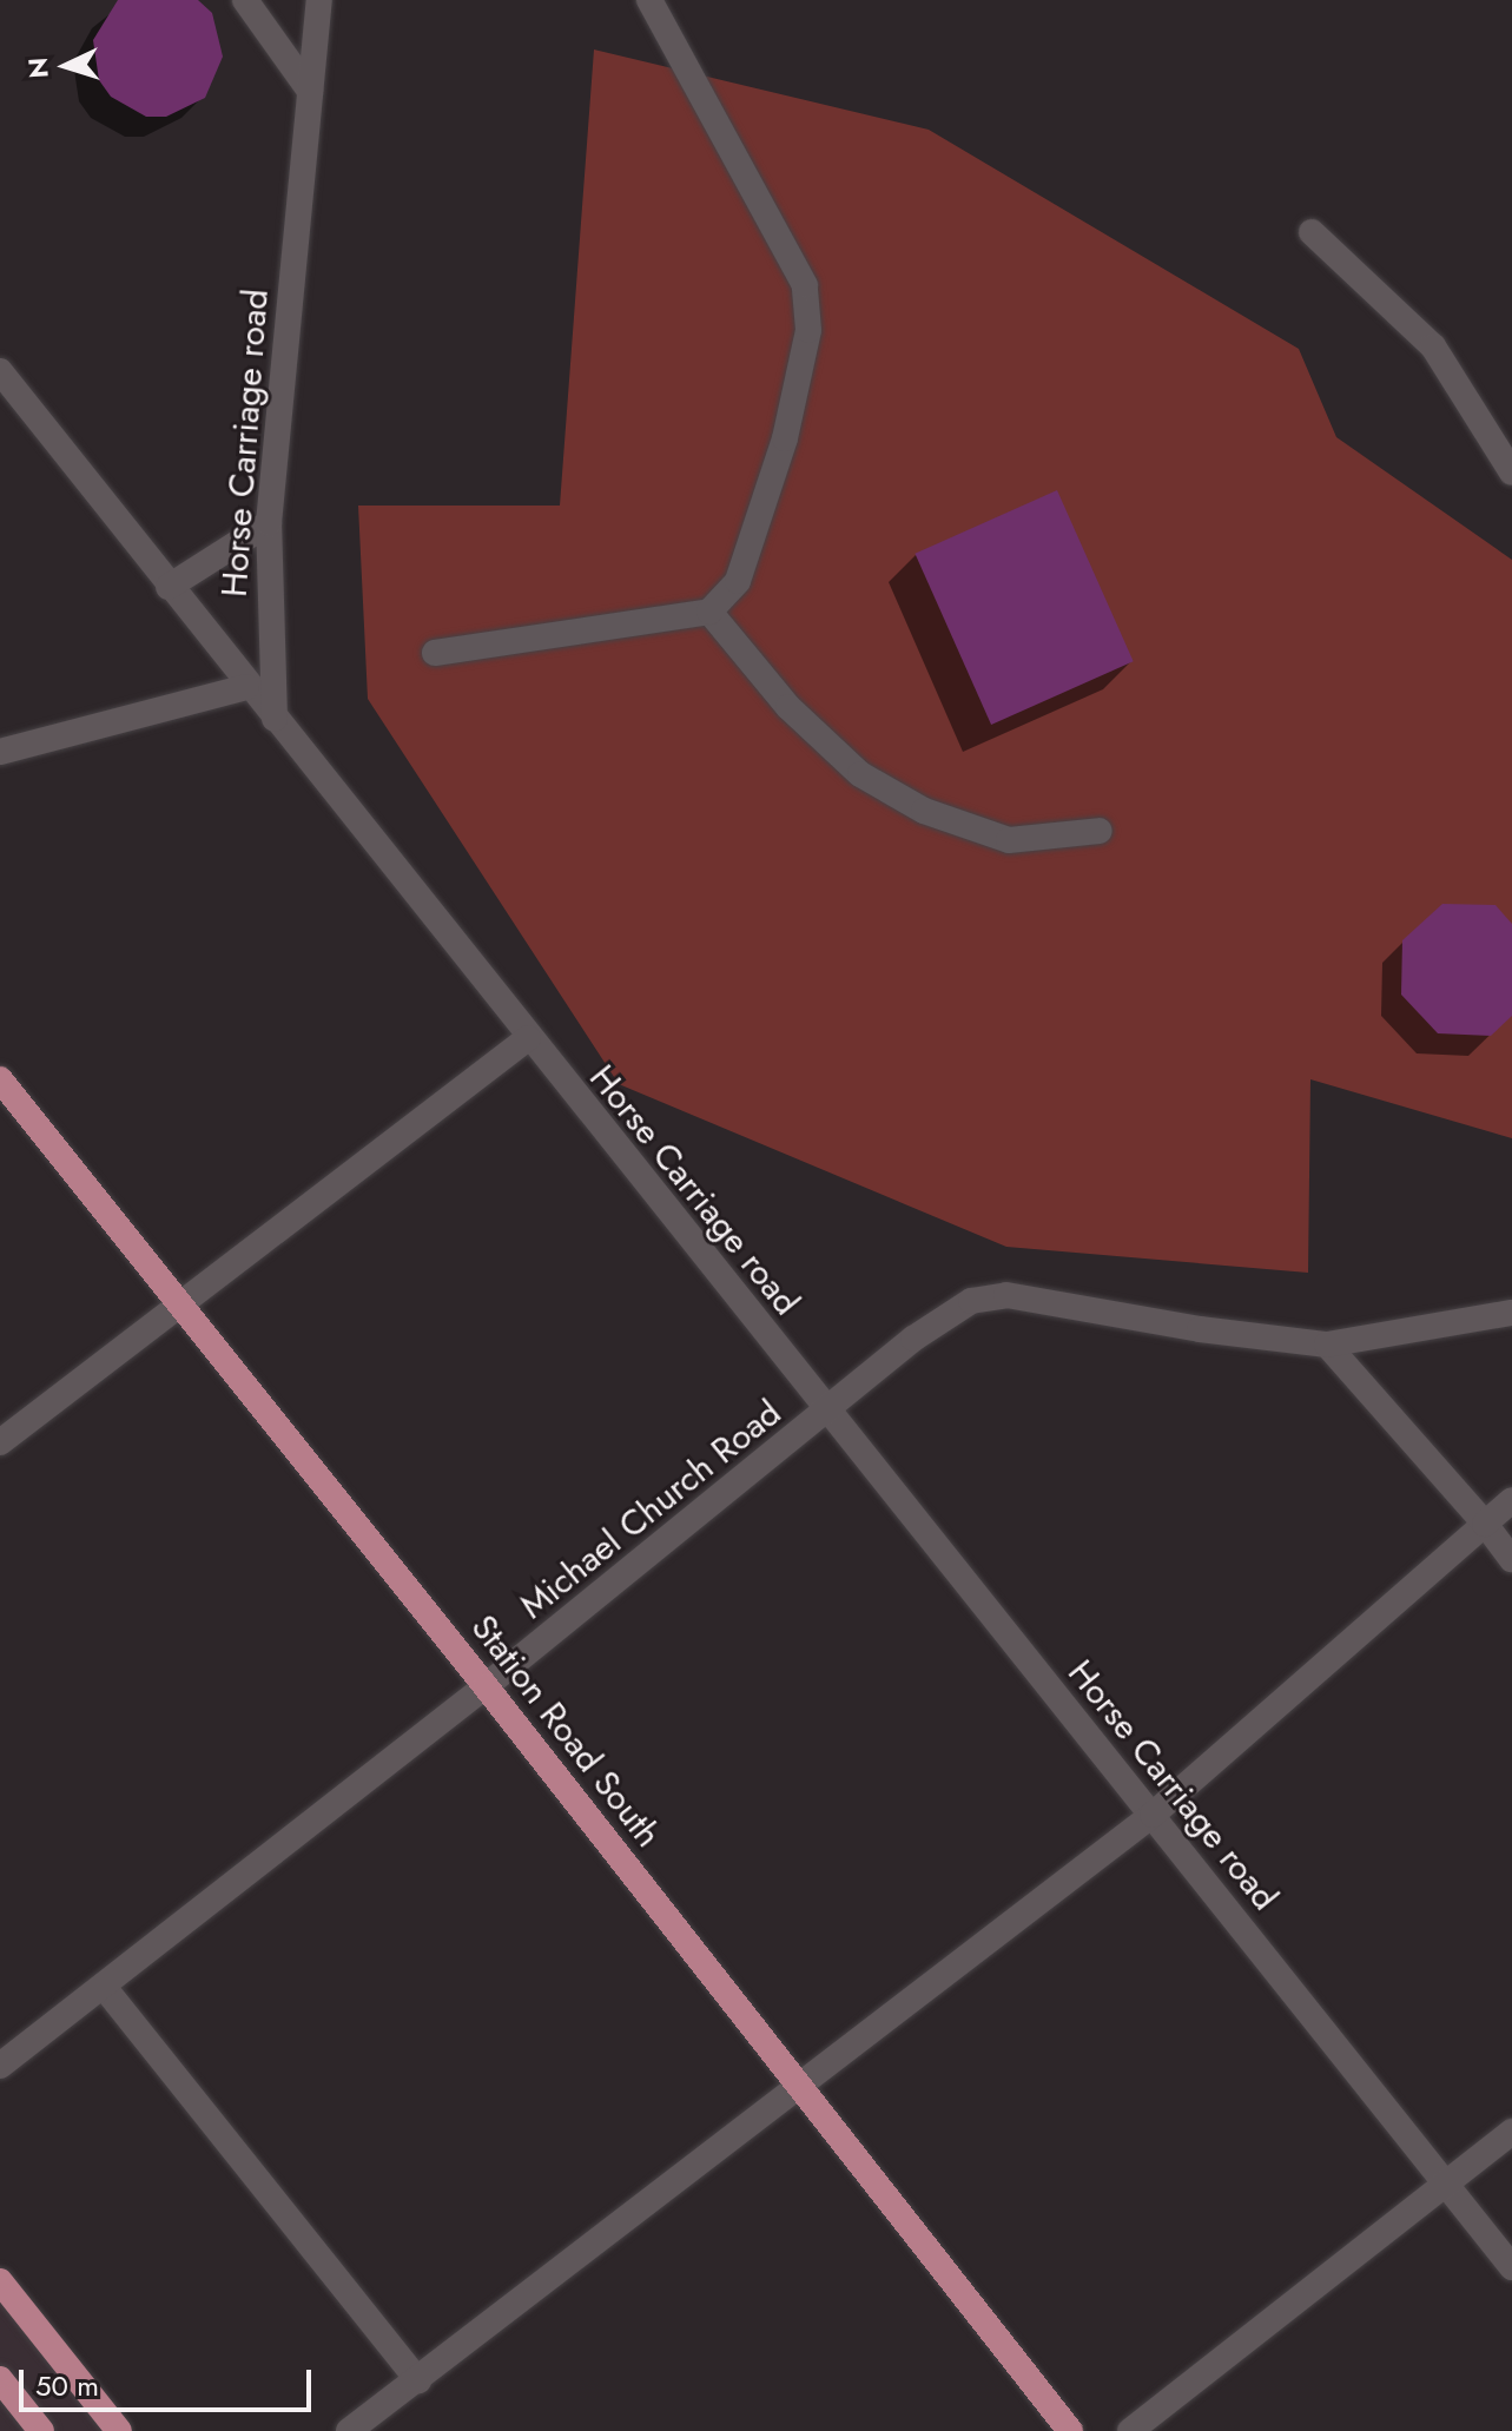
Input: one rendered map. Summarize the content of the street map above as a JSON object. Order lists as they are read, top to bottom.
{
  "streets": {
    "main road": ["Station Road South"],
    "street": ["Horse Carriage road", "Michael Church Road"]
  },
  "crossings": [
    ["Horse Carriage road", "Michael Church Road"],
    ["Michael Church Road", "Station Road South"]
  ],
  "scale_bar": "50 m",
  "north": "left"
}
